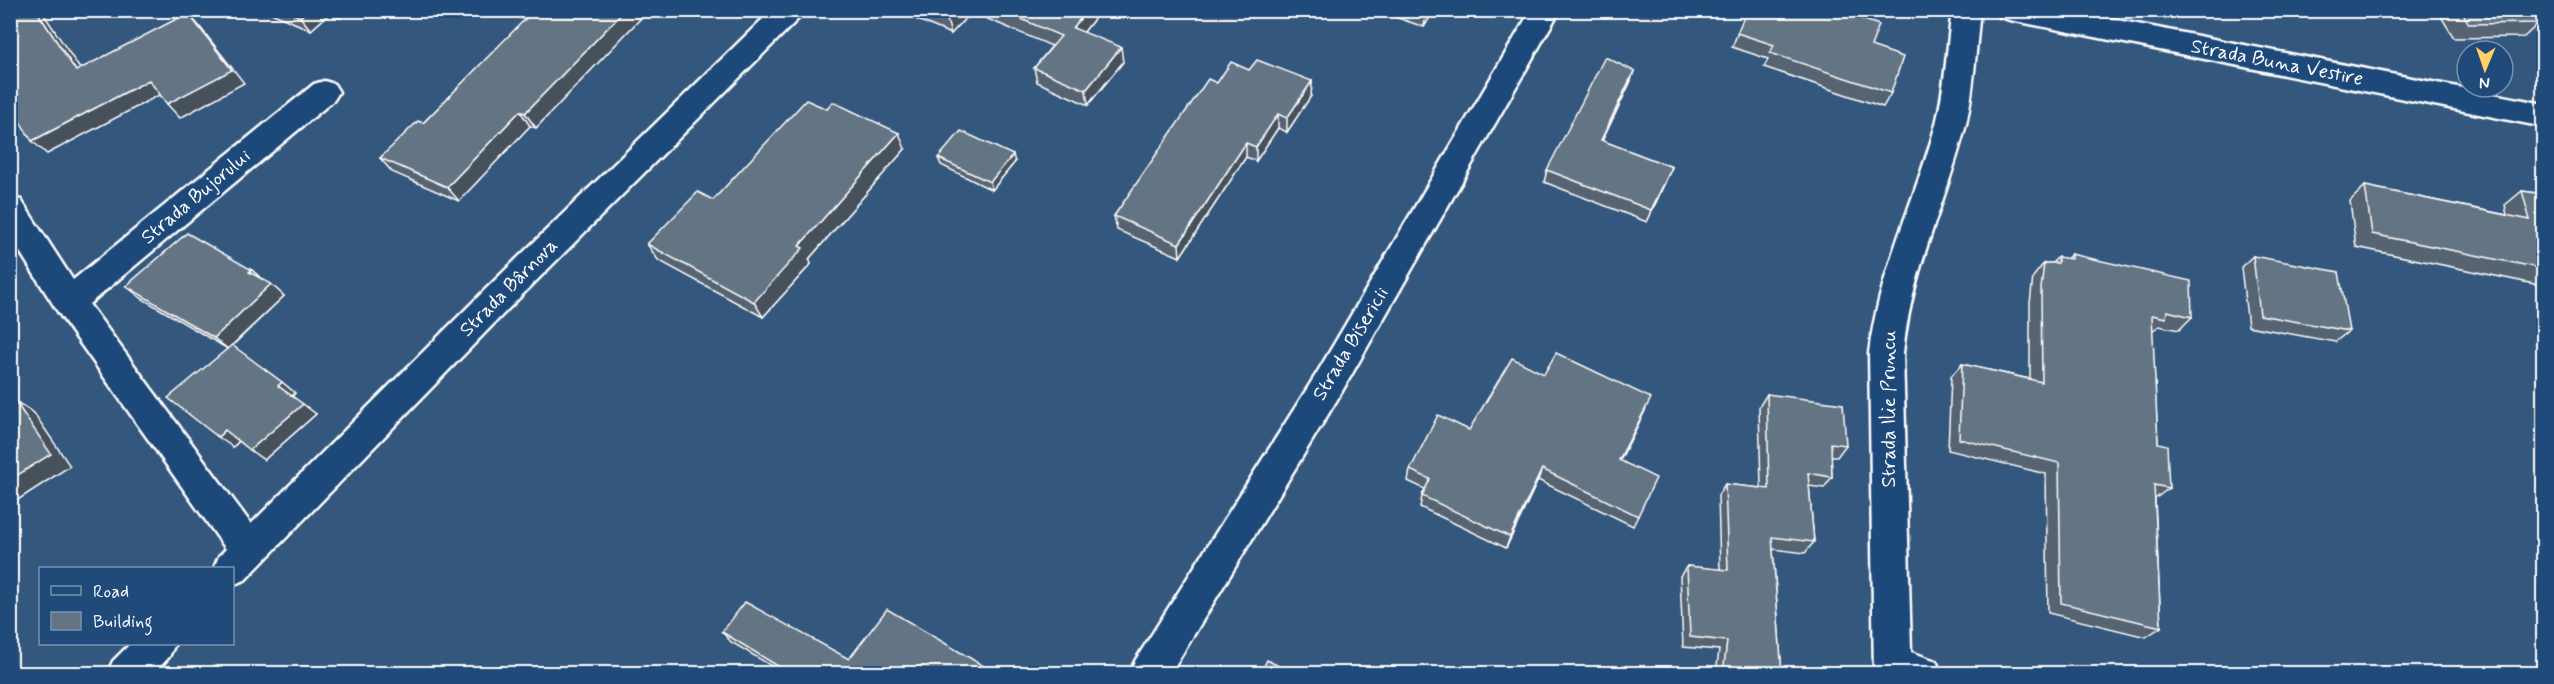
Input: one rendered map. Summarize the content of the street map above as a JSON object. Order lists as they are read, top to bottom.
{
  "streets": {
    "street": [
      "Strada Buna Vestire",
      "Strada Bujorului",
      "Strada Bârnova",
      "Strada Bisericii",
      "Strada Ilie Pruncu"
    ]
  },
  "legend": ["Road", "Building"],
  "north": "bottom"
}
